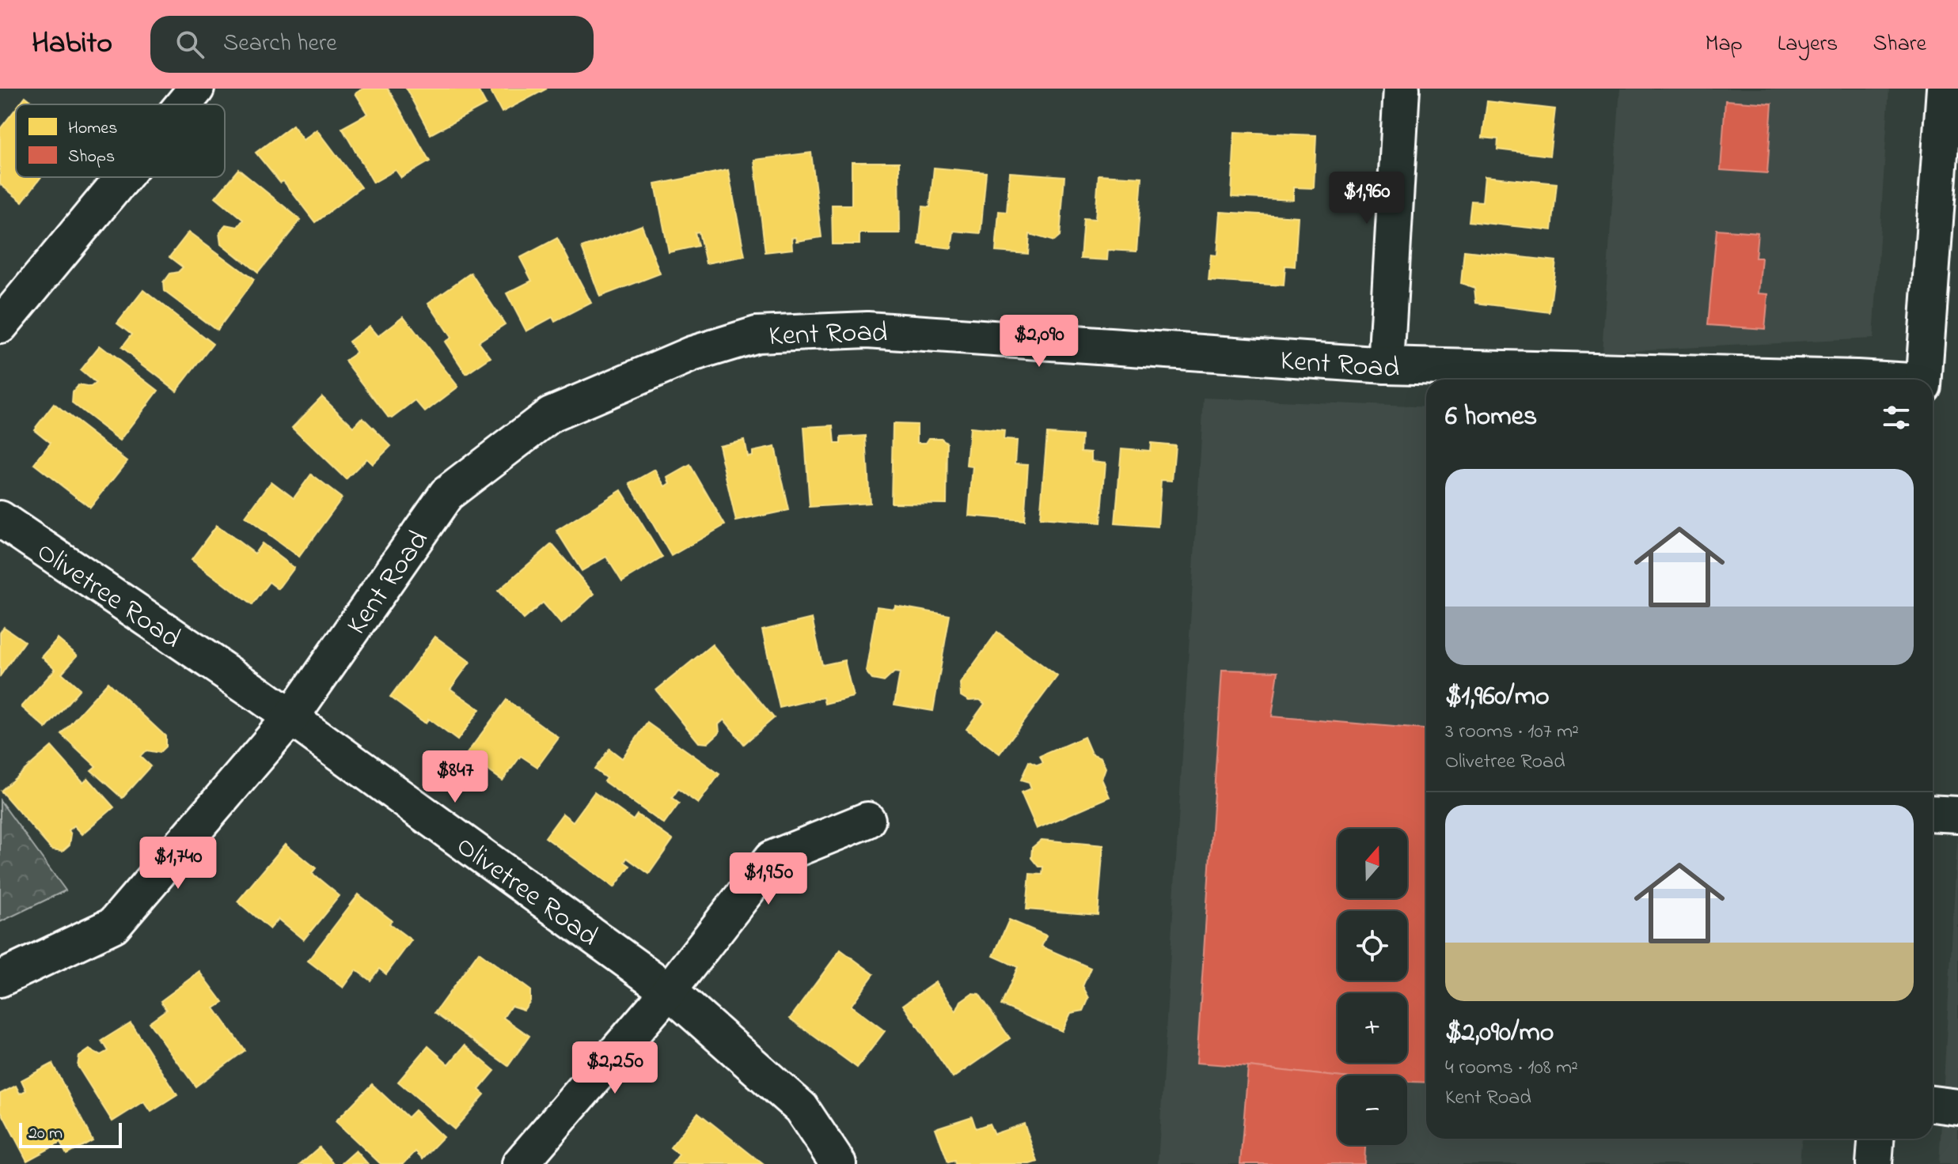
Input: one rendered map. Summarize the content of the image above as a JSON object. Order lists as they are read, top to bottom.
{
  "streets": {
    "street": ["Kent Road", "Olivetree Road"]
  },
  "crossings": [
    ["Kent Road", "Olivetree Road"]
  ],
  "legend": ["Homes", "Shops"],
  "scale_bar": "20 m",
  "north": "top",
  "page": {
    "header": "Habito",
    "search": "Search here",
    "nav": ["Map", "Layers", "Share"],
    "price": [
      "$1,960",
      "$2,090",
      "$847",
      "$1,740",
      "$1,950",
      "$2,250"
    ],
    "heading": "6 homes",
    "list": [
      {
        "name": "$1,960/mo",
        "note": "3 rooms · 107 m² · Olivetree Road"
      },
      {
        "name": "$2,090/mo",
        "note": "4 rooms · 108 m² · Kent Road"
      }
    ],
    "map_buttons": ["+", "−"],
    "scale": "20 m"
  }
}
